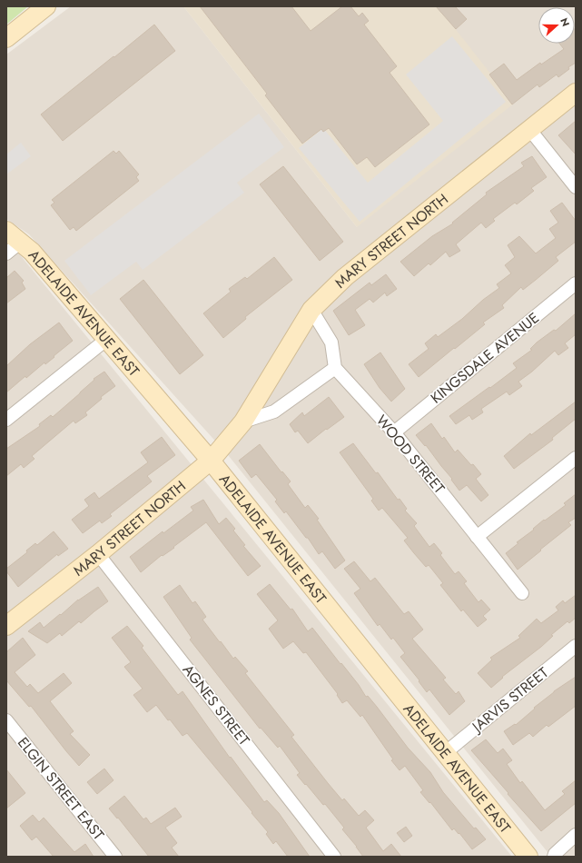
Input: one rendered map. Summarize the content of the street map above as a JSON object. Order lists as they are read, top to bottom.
{
  "streets": {
    "main road": ["MARY STREET NORTH", "ADELAIDE AVENUE EAST"],
    "street": [
      "KINGSDALE AVENUE",
      "WOOD STREET",
      "JARVIS STREET",
      "AGNES STREET",
      "ELGIN STREET EAST"
    ]
  },
  "crossings": [
    ["MARY STREET NORTH", "ADELAIDE AVENUE EAST"],
    ["MARY STREET NORTH", "AGNES STREET"],
    ["ADELAIDE AVENUE EAST", "JARVIS STREET"],
    ["KINGSDALE AVENUE", "WOOD STREET"]
  ],
  "north": "right"
}
